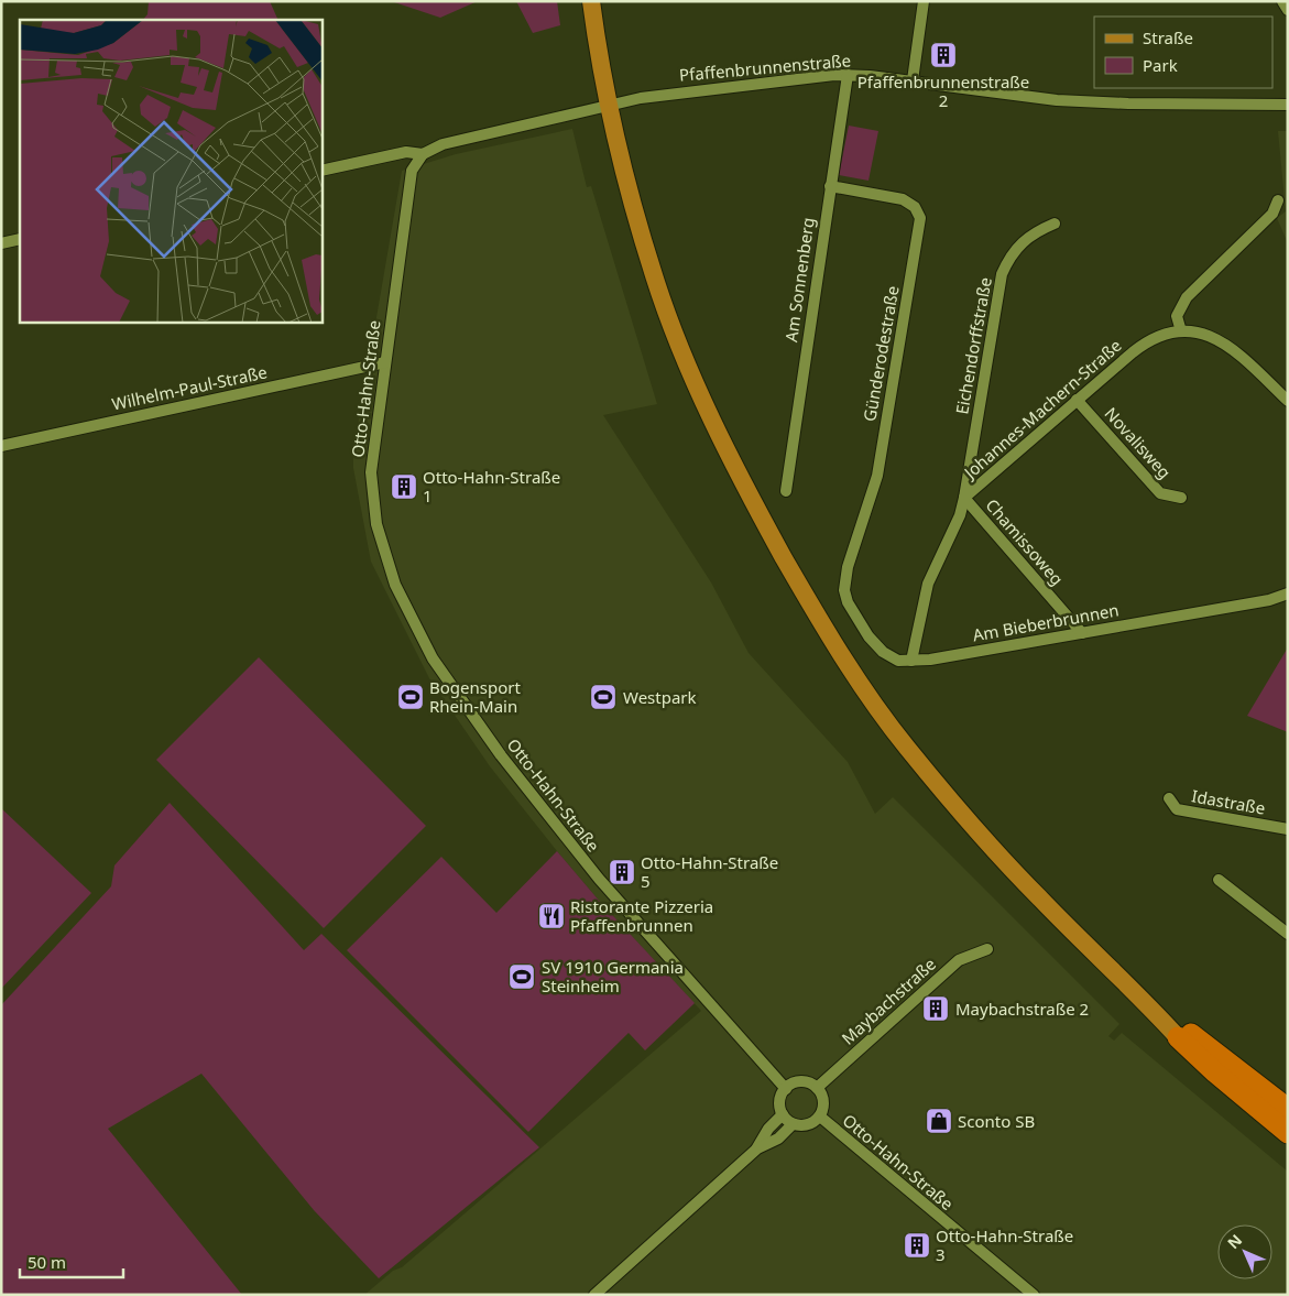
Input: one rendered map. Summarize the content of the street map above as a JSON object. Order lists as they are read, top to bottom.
{
  "streets": {
    "street": [
      "Pfaffenbrunnenstraße",
      "Am Sonnenberg",
      "Eichendorffstraße",
      "Günderodestraße",
      "Wilhelm-Paul-Straße",
      "Otto-Hahn-Straße",
      "Johannes-Machern-Straße",
      "Novalisweg",
      "Chamissoweg",
      "Am Bieberbrunnen",
      "Idastraße",
      "Maybachstraße"
    ]
  },
  "crossings": [
    ["Pfaffenbrunnenstraße", "Am Sonnenberg"],
    ["Pfaffenbrunnenstraße", "Otto-Hahn-Straße"],
    ["Am Sonnenberg", "Günderodestraße"],
    ["Eichendorffstraße", "Johannes-Machern-Straße"],
    ["Eichendorffstraße", "Chamissoweg"],
    ["Günderodestraße", "Am Bieberbrunnen"],
    ["Wilhelm-Paul-Straße", "Otto-Hahn-Straße"],
    ["Otto-Hahn-Straße", "Maybachstraße"],
    ["Johannes-Machern-Straße", "Novalisweg"],
    ["Johannes-Machern-Straße", "Chamissoweg"],
    ["Johannes-Machern-Straße", "Am Bieberbrunnen"],
    ["Chamissoweg", "Am Bieberbrunnen"]
  ],
  "places": {
    "building": [
      "Pfaffenbrunnenstraße 2",
      "Otto-Hahn-Straße 1",
      "Otto-Hahn-Straße 5",
      "Maybachstraße 2",
      "Otto-Hahn-Straße 3"
    ],
    "sports": ["Bogensport Rhein-Main", "Westpark", "SV 1910 Germania Steinheim"],
    "restaurant": ["Ristorante Pizzeria Pfaffenbrunnen"],
    "shop": ["Sconto SB"]
  },
  "legend": ["Straße", "Park"],
  "scale_bar": "50 m",
  "north": "top left"
}
